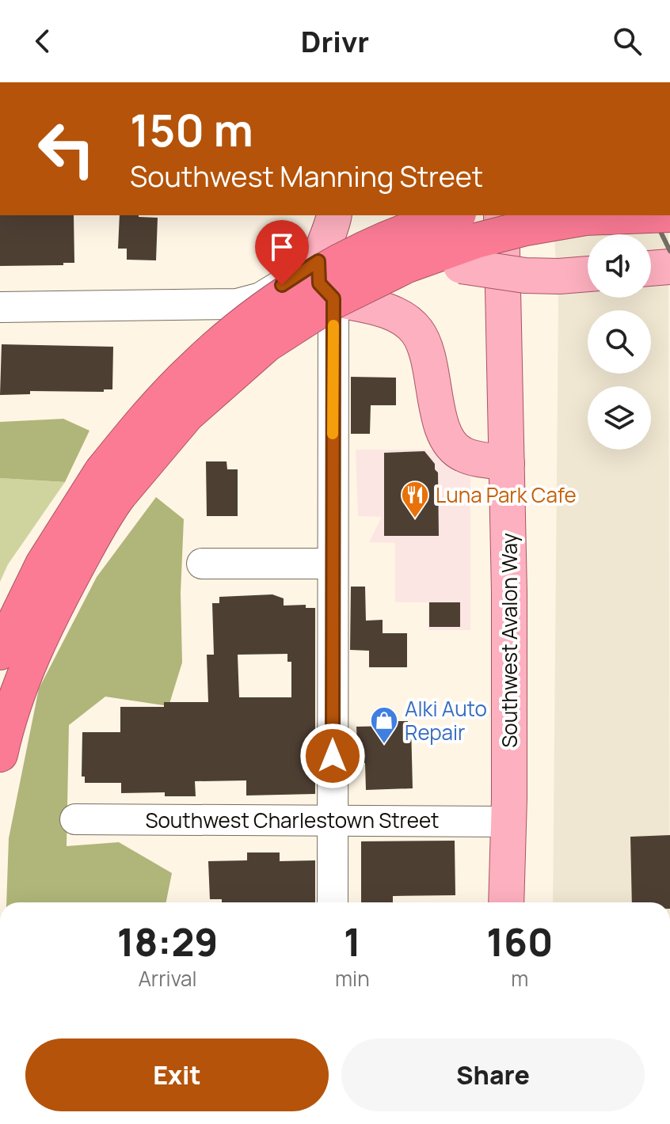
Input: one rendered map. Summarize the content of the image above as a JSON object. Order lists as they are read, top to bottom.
{
  "streets": {
    "main road": ["Southwest Avalon Way"],
    "street": ["Southwest Charlestown Street"]
  },
  "crossings": [
    ["Southwest Avalon Way", "Southwest Charlestown Street"]
  ],
  "places": {
    "restaurant": ["Luna Park Cafe"],
    "shop": ["Alki Auto Repair"]
  },
  "page": {
    "header": "Drivr",
    "turn": ["150 m", "Southwest Manning Street"],
    "eta": [
      "18:29",
      "Arrival",
      "1",
      "min",
      "160",
      "m"
    ],
    "buttons": ["Exit", "Share"]
  }
}
